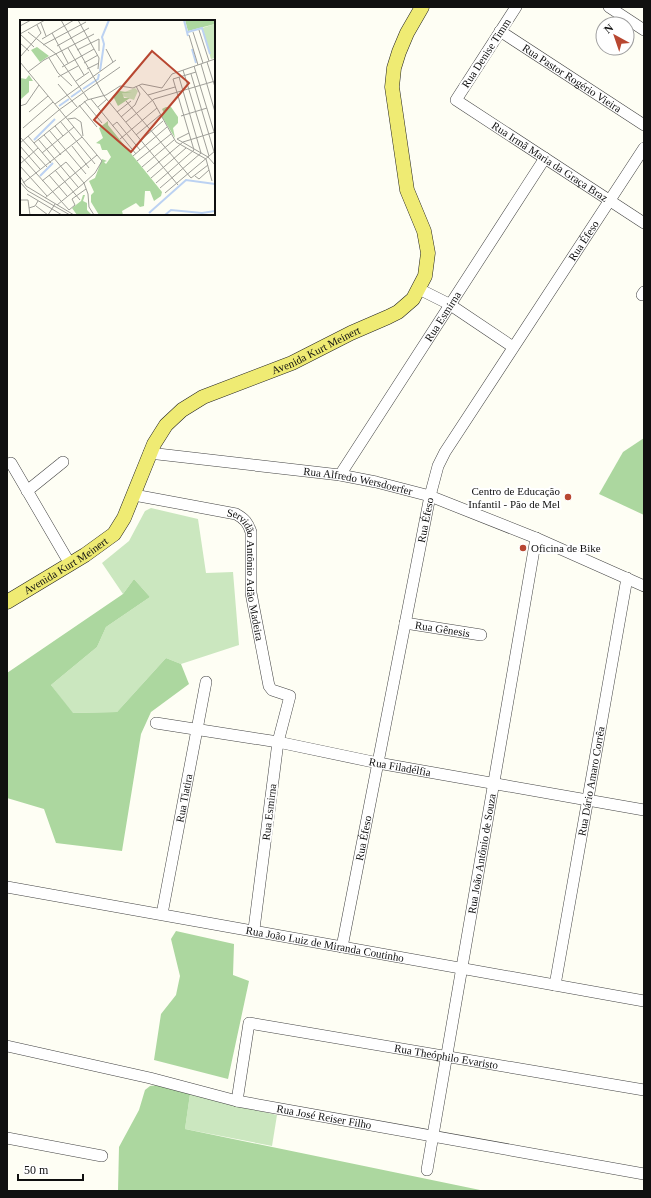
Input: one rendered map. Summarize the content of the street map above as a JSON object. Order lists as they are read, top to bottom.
{
  "streets": {
    "main road": ["Avenida Kurt Meinert"],
    "street": [
      "Rua Denise Timm",
      "Rua Pastor Rogério Vieira",
      "Rua Irmã Maria da Graça Braz",
      "Rua Éfeso",
      "Rua Esmirna",
      "Rua Alfredo Wersdoerfer",
      "Servidão Antônio Adão Madeira",
      "Rua Gênesis",
      "Rua Filadélfia",
      "Rua Dário Amaro Corrêa",
      "Rua Tiatira",
      "Rua João Antônio de Souza",
      "Rua João Luiz de Miranda Coutinho",
      "Rua Theóphilo Evaristo",
      "Rua José Reiser Filho"
    ]
  },
  "crossings": [
    ["Rua Denise Timm", "Rua Pastor Rogério Vieira"],
    ["Rua Denise Timm", "Rua Irmã Maria da Graça Braz"],
    ["Rua Irmã Maria da Graça Braz", "Rua Éfeso"],
    ["Rua Irmã Maria da Graça Braz", "Rua Esmirna"],
    ["Rua Éfeso", "Rua Alfredo Wersdoerfer"],
    ["Rua Éfeso", "Rua Gênesis"],
    ["Rua Éfeso", "Rua Filadélfia"],
    ["Rua Éfeso", "Rua João Luiz de Miranda Coutinho"],
    ["Rua Esmirna", "Rua Alfredo Wersdoerfer"],
    ["Rua Esmirna", "Servidão Antônio Adão Madeira"],
    ["Rua Esmirna", "Rua Filadélfia"],
    ["Rua Esmirna", "Rua João Luiz de Miranda Coutinho"],
    ["Avenida Kurt Meinert", "Rua Alfredo Wersdoerfer"],
    ["Avenida Kurt Meinert", "Servidão Antônio Adão Madeira"],
    ["Rua Alfredo Wersdoerfer", "Rua Dário Amaro Corrêa"],
    ["Rua Alfredo Wersdoerfer", "Rua João Antônio de Souza"],
    ["Rua Filadélfia", "Rua Dário Amaro Corrêa"],
    ["Rua Filadélfia", "Rua Tiatira"],
    ["Rua Filadélfia", "Rua João Antônio de Souza"],
    ["Rua Dário Amaro Corrêa", "Rua João Luiz de Miranda Coutinho"],
    ["Rua Tiatira", "Rua João Luiz de Miranda Coutinho"],
    ["Rua João Antônio de Souza", "Rua João Luiz de Miranda Coutinho"],
    ["Rua João Antônio de Souza", "Rua Theóphilo Evaristo"],
    ["Rua João Antônio de Souza", "Rua José Reiser Filho"],
    ["Rua Theóphilo Evaristo", "Rua José Reiser Filho"]
  ],
  "places": ["Centro de Educação Infantil - Pão de Mel", "Oficina de Bike"],
  "scale_bar": "50 m",
  "north": "top left"
}
